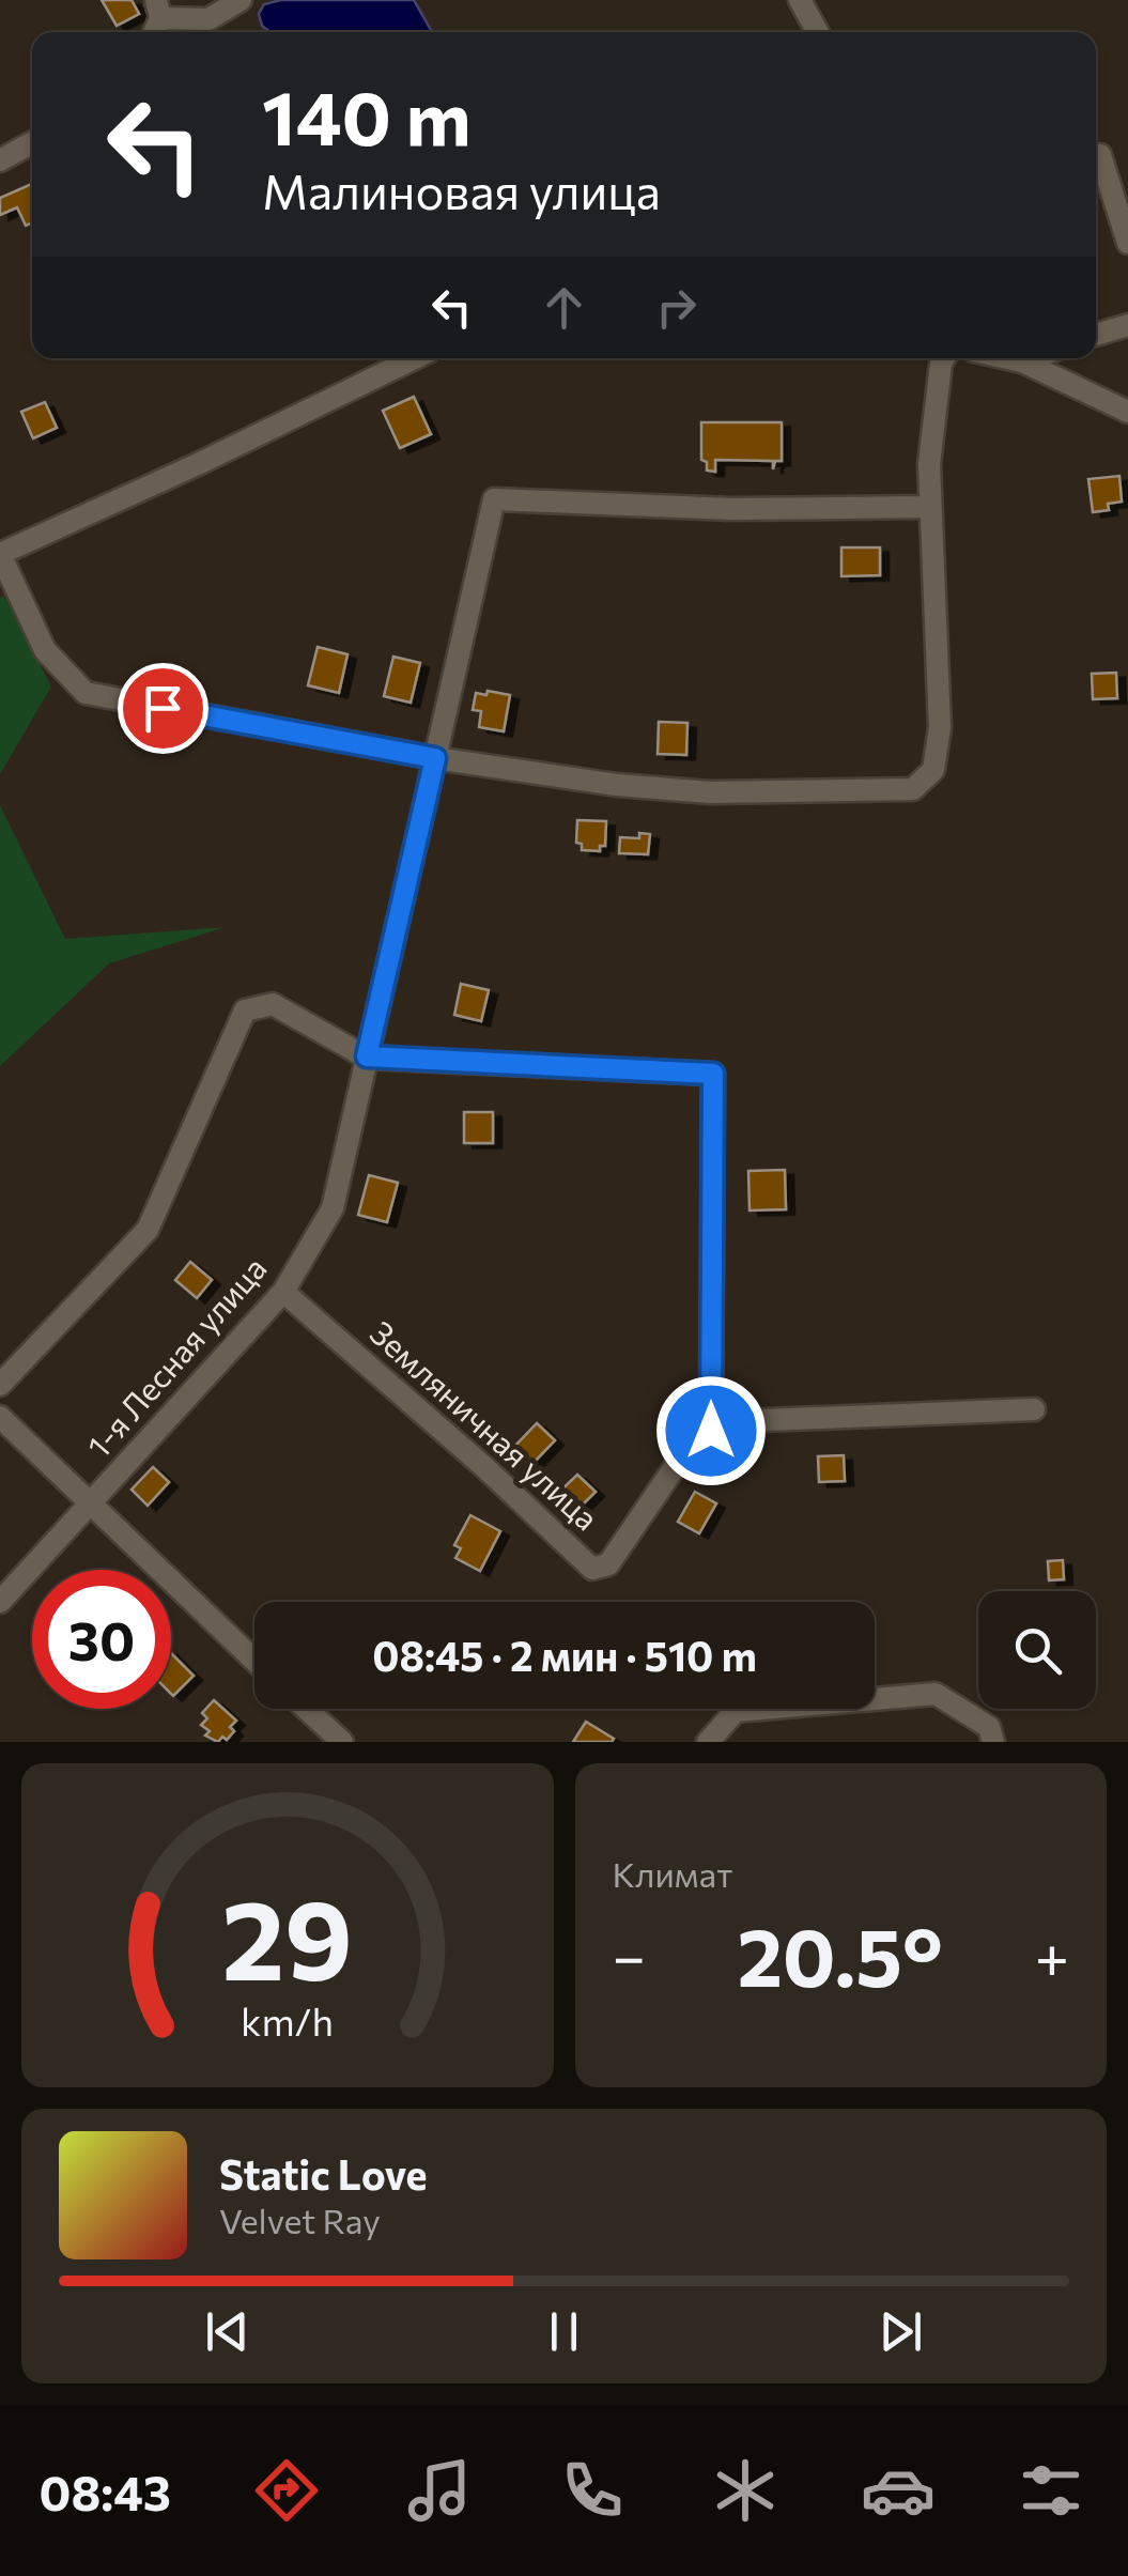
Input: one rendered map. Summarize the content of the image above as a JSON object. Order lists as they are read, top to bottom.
{
  "streets": {
    "street": ["1-я Лесная улица", "Земляничная улица"]
  },
  "crossings": [
    ["1-я Лесная улица", "Земляничная улица"]
  ],
  "page": {
    "turn": ["140 m", "Малиновая улица"],
    "limit": "30",
    "trip": "08:45 · 2 мин · 510 m",
    "tile": "Климат",
    "heat": ["−", "20.5°", "+"],
    "song": ["Static Love", "Velvet Ray"],
    "tabs": "08:43",
    "gauge": ["29", "km/h"]
  }
}
